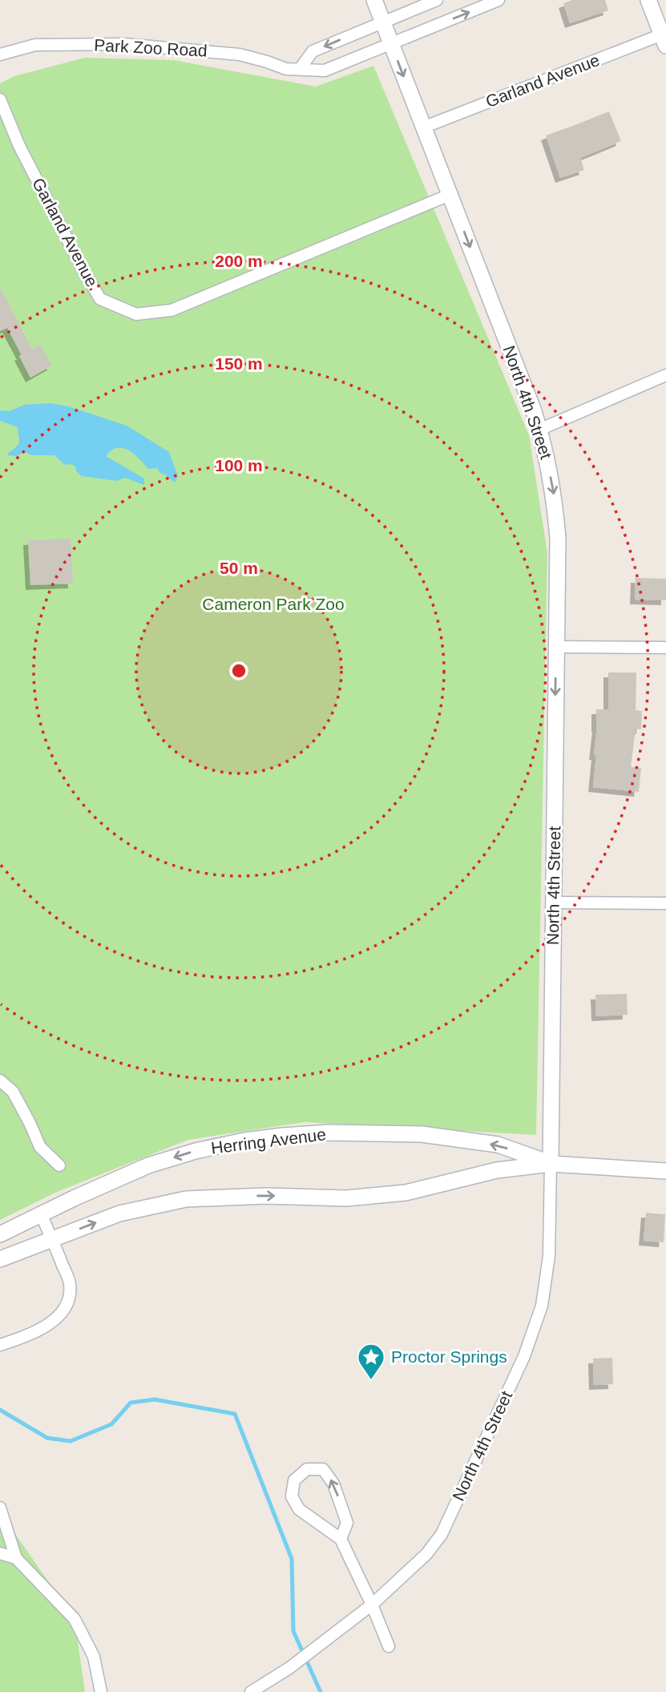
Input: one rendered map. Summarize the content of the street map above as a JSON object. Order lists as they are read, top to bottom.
{
  "streets": {
    "main road": ["North 4th Street", "Herring Avenue"],
    "street": ["Park Zoo Road", "Garland Avenue"]
  },
  "crossings": [
    ["Park Zoo Road", "North 4th Street"],
    ["Garland Avenue", "North 4th Street"],
    ["North 4th Street", "Herring Avenue"]
  ],
  "one_way": ["North 4th Street"],
  "parks": ["Cameron Park Zoo"],
  "places": {
    "place": ["Proctor Springs"]
  },
  "rings": [
    "200 m",
    "150 m",
    "100 m",
    "50 m"
  ]
}
